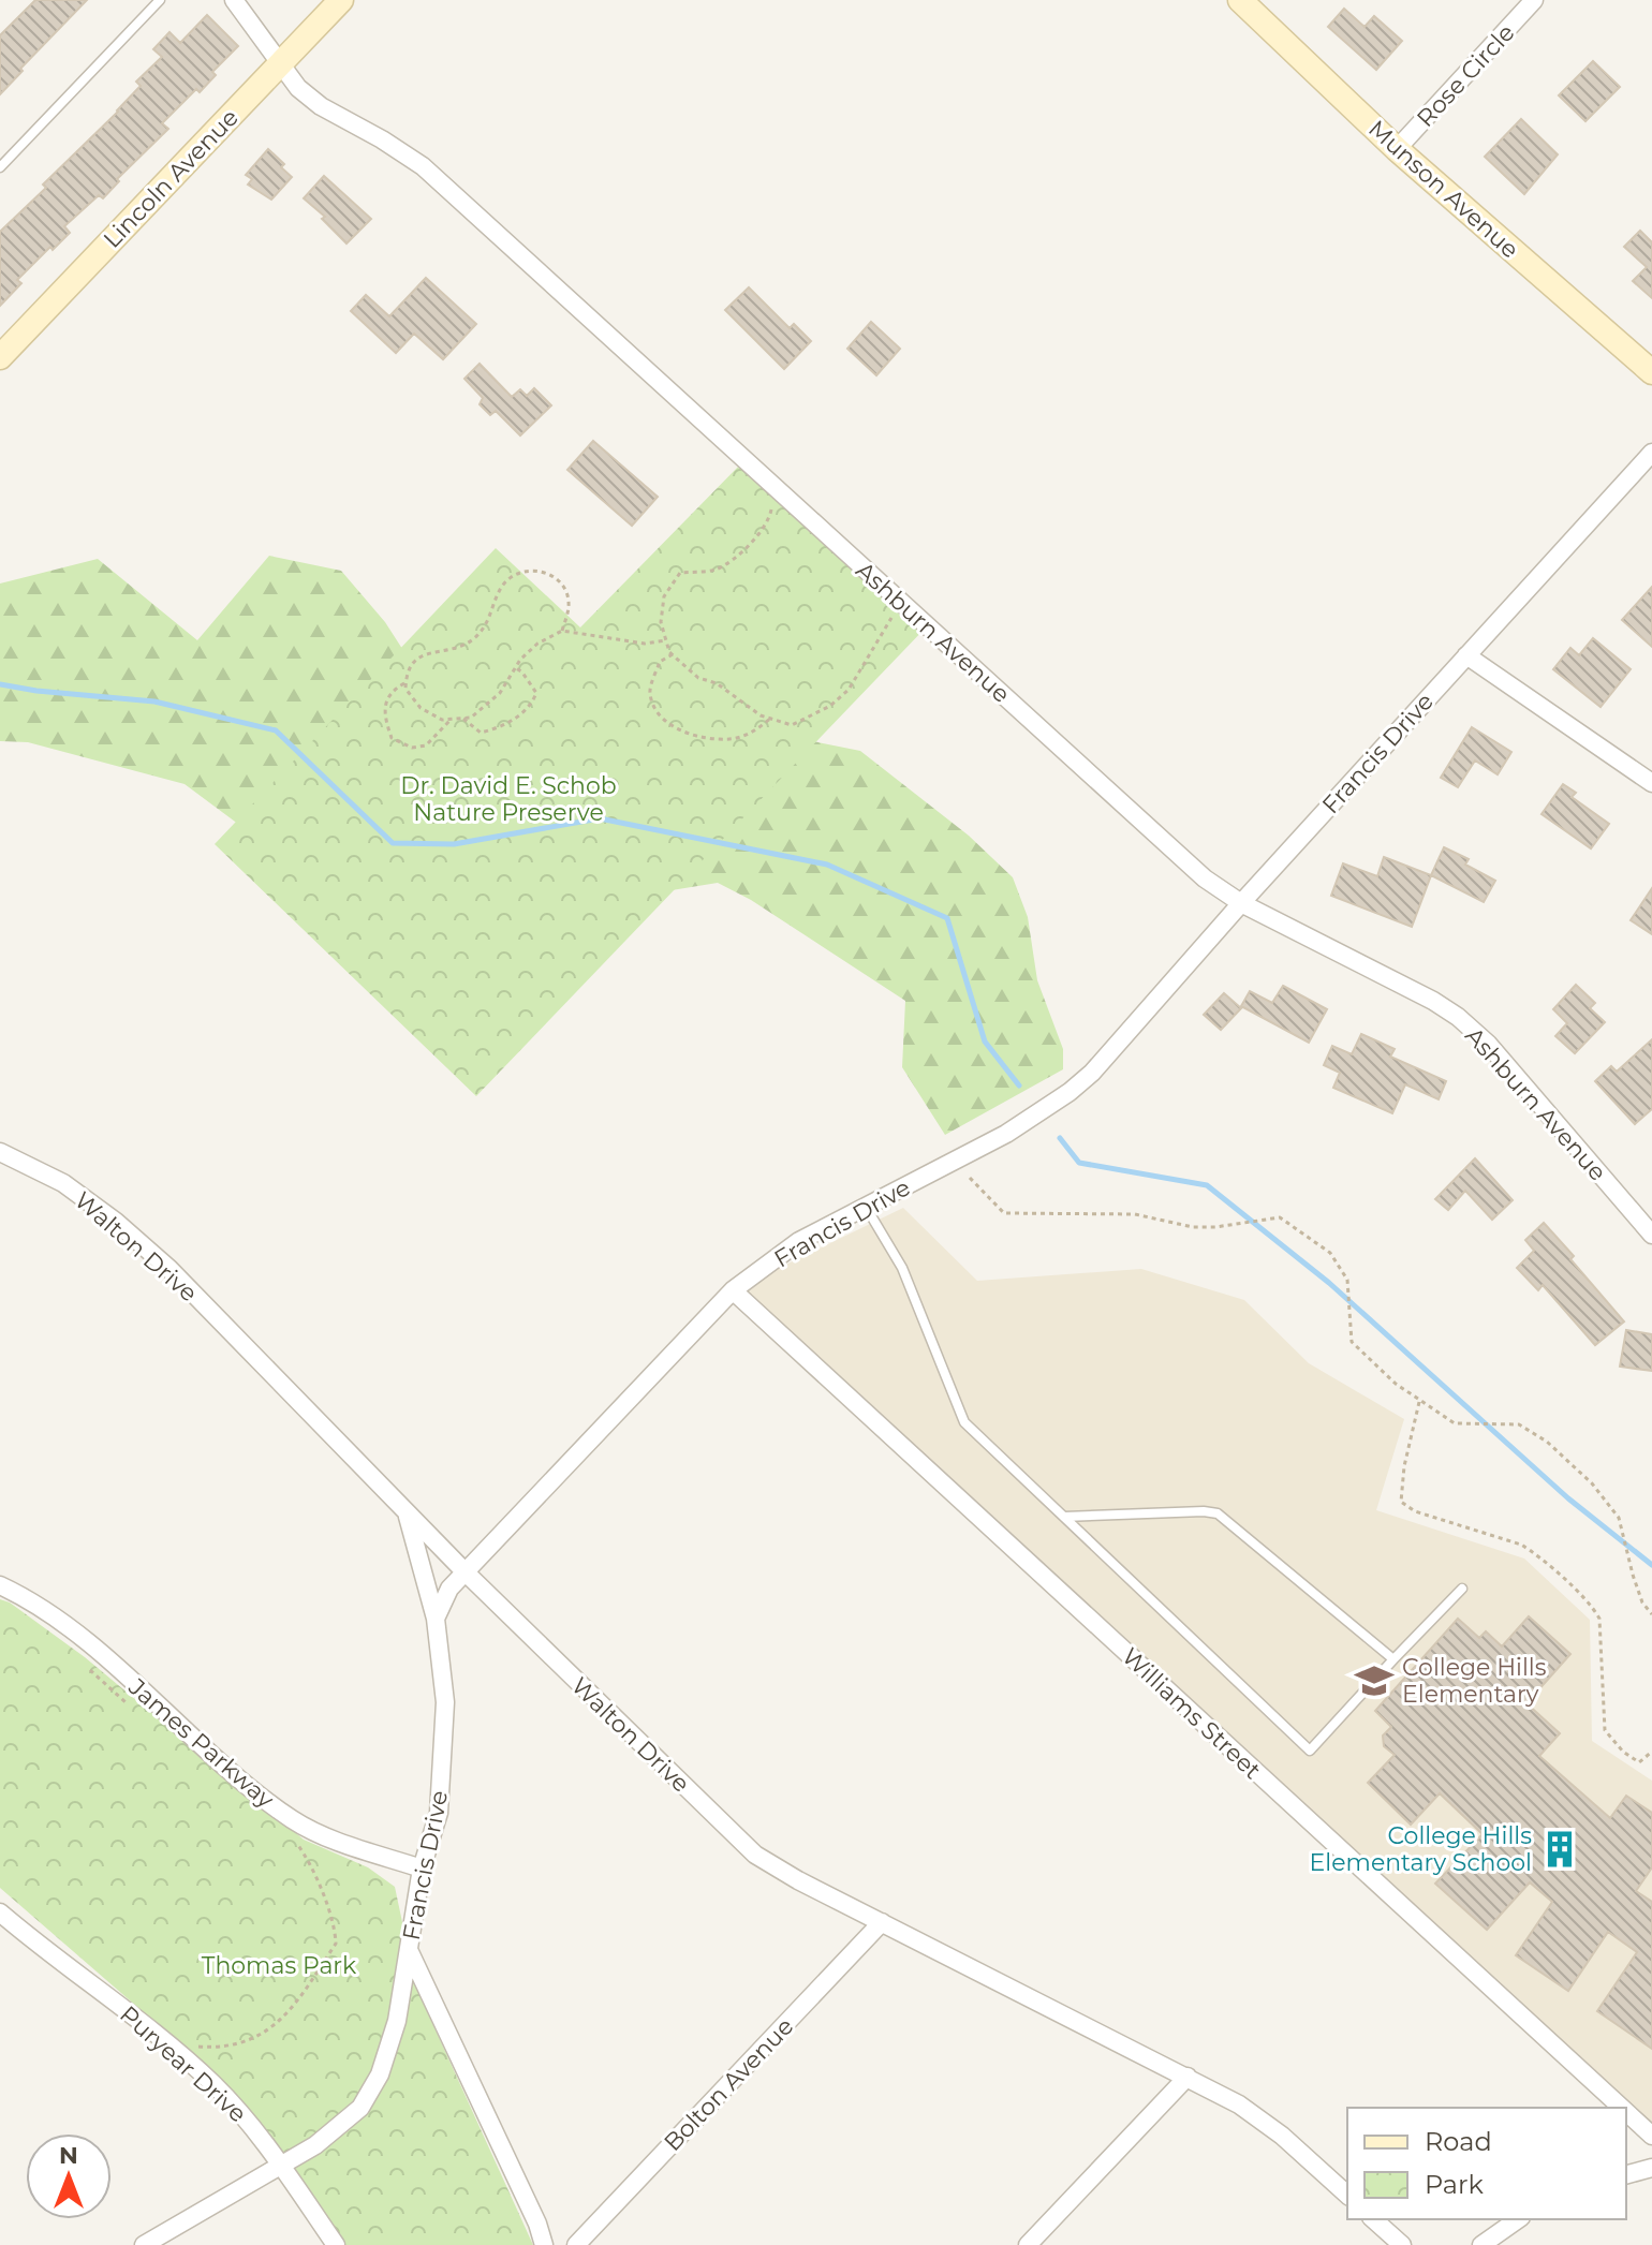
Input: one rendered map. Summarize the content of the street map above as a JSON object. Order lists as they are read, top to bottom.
{
  "streets": {
    "street": [
      "Rose Circle",
      "Lincoln Avenue",
      "Munson Avenue",
      "Ashburn Avenue",
      "Francis Drive",
      "Walton Drive",
      "Williams Street",
      "James Parkway",
      "Puryear Drive",
      "Bolton Avenue"
    ]
  },
  "crossings": [
    ["Rose Circle", "Munson Avenue"],
    ["Lincoln Avenue", "Ashburn Avenue"],
    ["Ashburn Avenue", "Francis Drive"],
    ["Francis Drive", "Walton Drive"],
    ["Francis Drive", "Williams Street"],
    ["Francis Drive", "James Parkway"],
    ["Francis Drive", "Puryear Drive"],
    ["Walton Drive", "Bolton Avenue"]
  ],
  "parks": ["Dr. David E. Schob Nature Preserve", "Thomas Park"],
  "places": {
    "school or university": ["College Hills Elementary"],
    "building": ["College Hills Elementary School"]
  },
  "legend": ["Road", "Park"],
  "north": "top"
}
